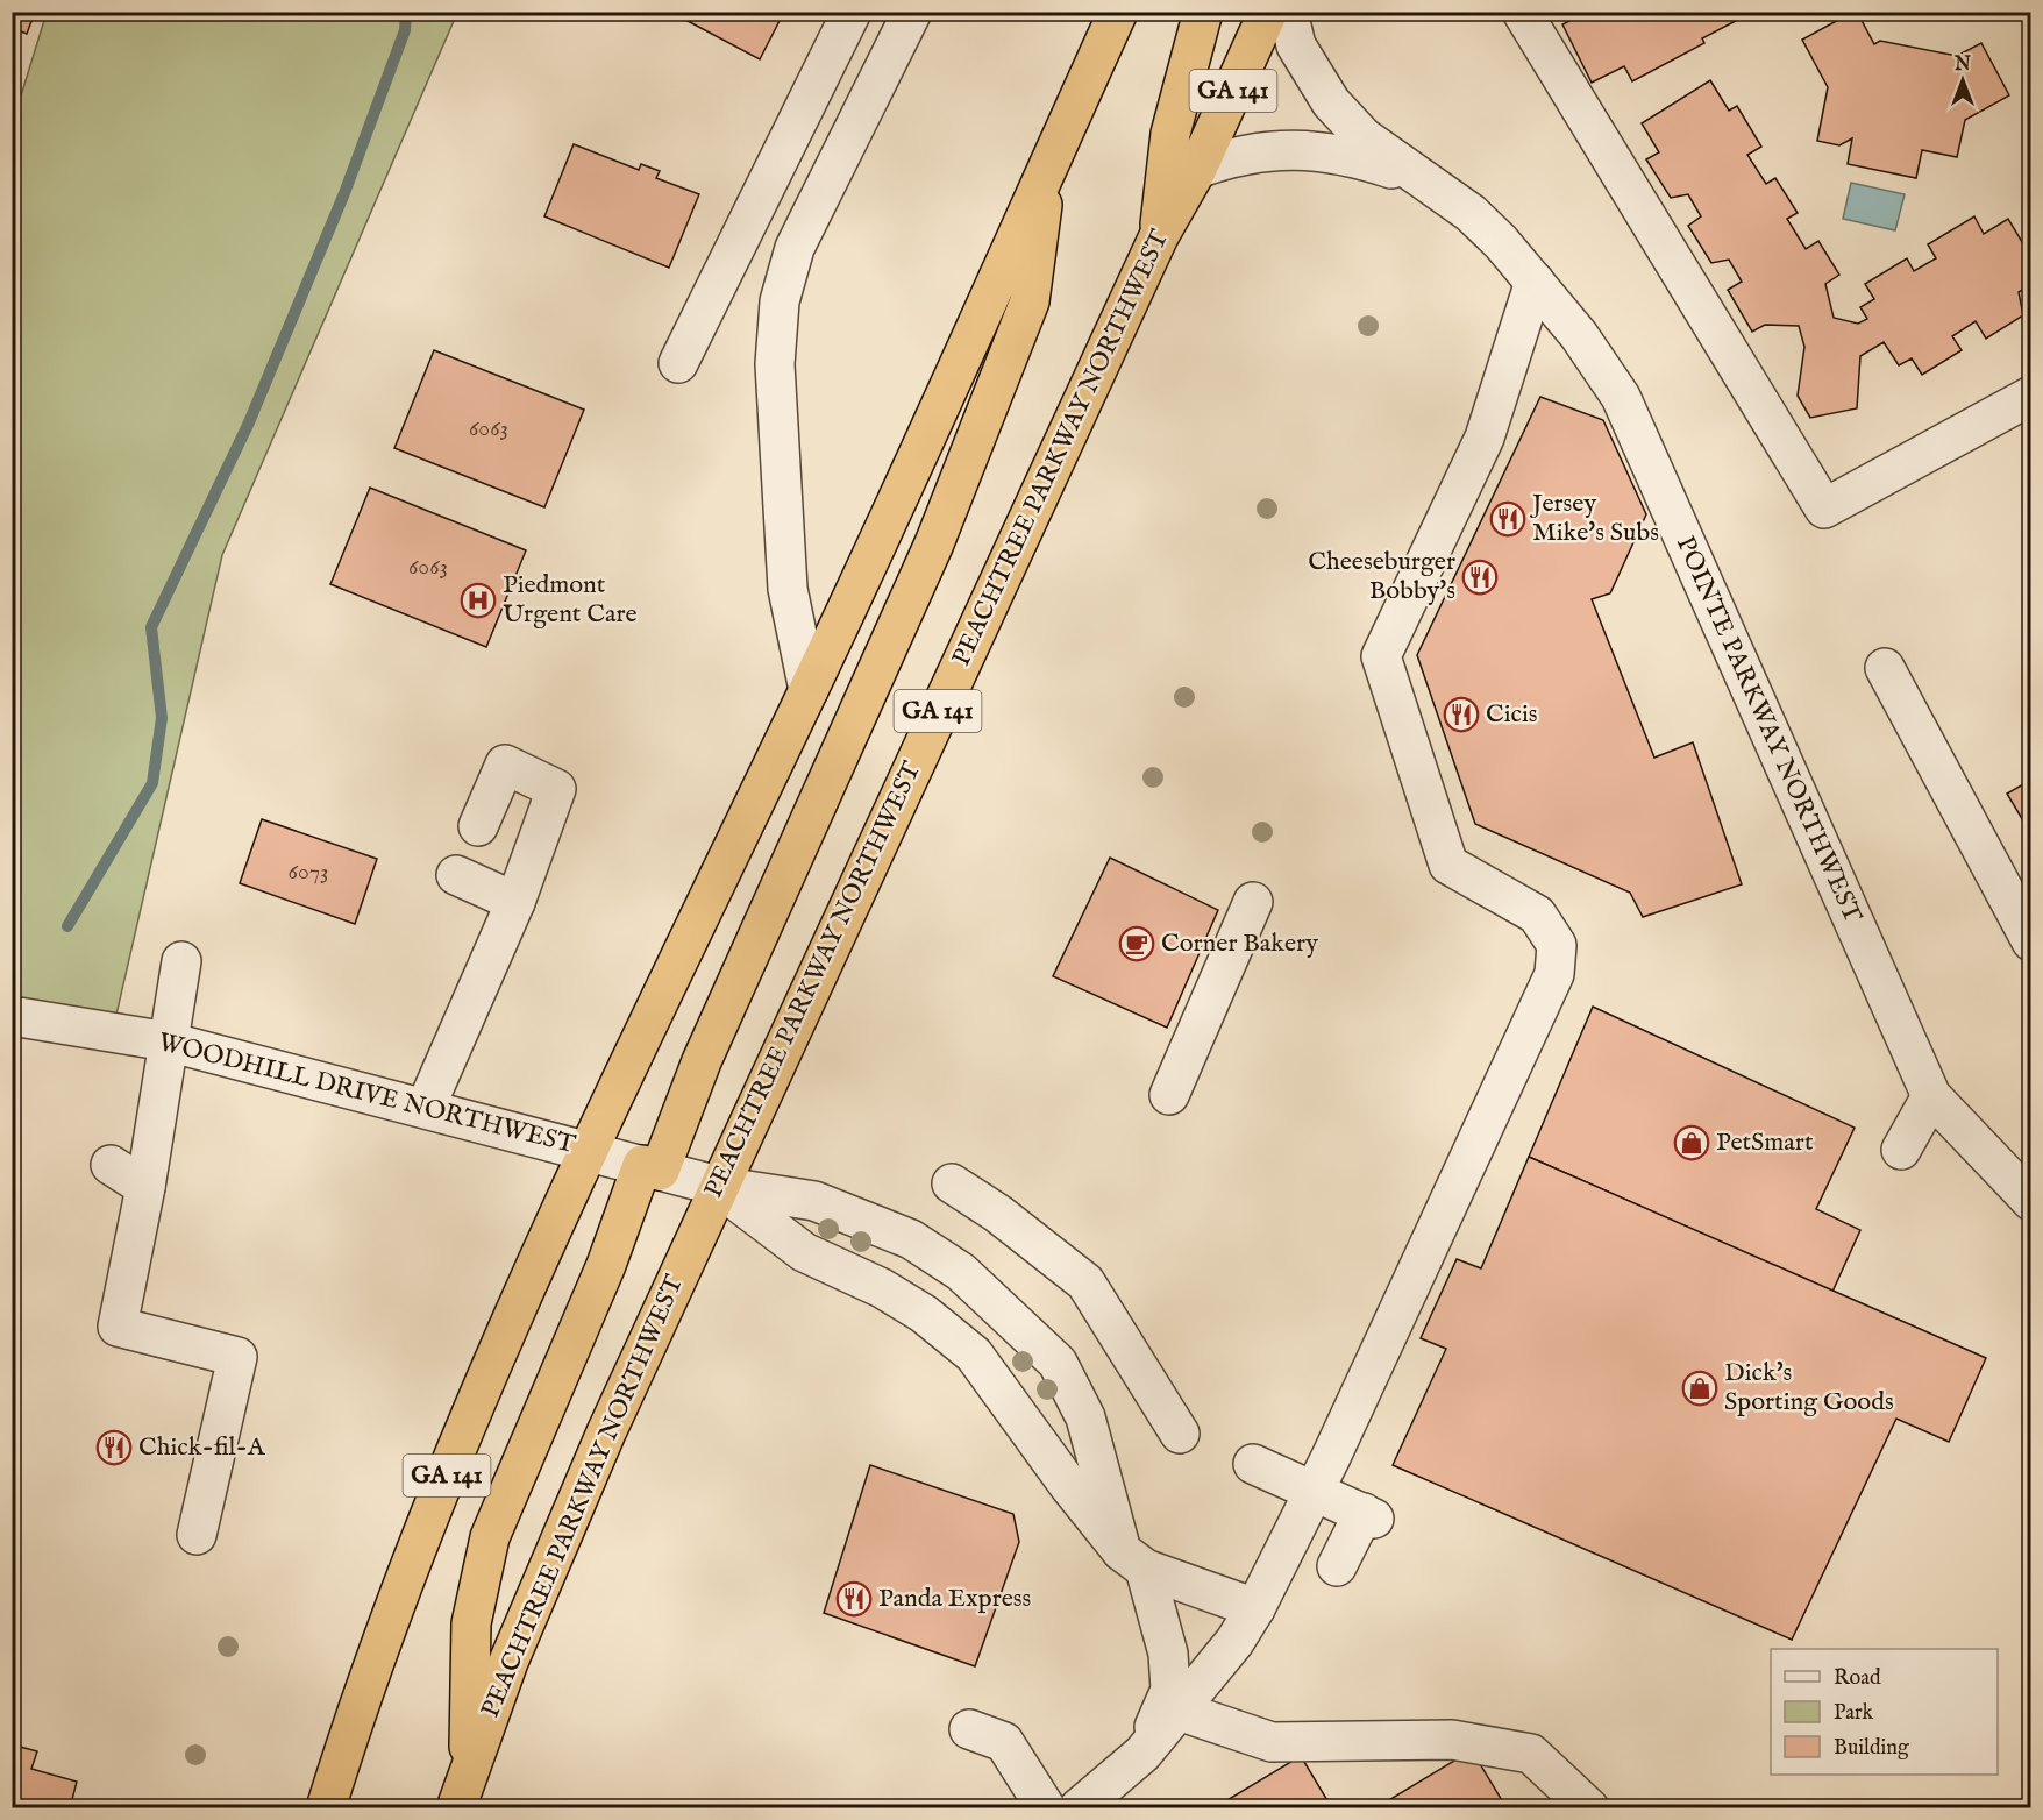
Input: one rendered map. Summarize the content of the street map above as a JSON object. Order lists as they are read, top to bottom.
{
  "streets": {
    "highway": ["GA 141", "PEACHTREE PARKWAY NORTHWEST"],
    "street": ["POINTE PARKWAY NORTHWEST", "WOODHILL DRIVE NORTHWEST"]
  },
  "crossings": [
    ["GA 141", "WOODHILL DRIVE NORTHWEST"],
    ["PEACHTREE PARKWAY NORTHWEST", "POINTE PARKWAY NORTHWEST"],
    ["PEACHTREE PARKWAY NORTHWEST", "WOODHILL DRIVE NORTHWEST"]
  ],
  "places": {
    "restaurant": [
      "Jersey Mike's Subs",
      "Cheeseburger Bobby's",
      "Cicis",
      "Chick-fil-A",
      "Panda Express"
    ],
    "hospital": ["Piedmont Urgent Care"],
    "cafe": ["Corner Bakery"],
    "shop": ["PetSmart", "Dick's Sporting Goods"]
  },
  "house_numbers": ["6063", "6063", "6073"],
  "legend": ["Road", "Park", "Building"],
  "north": "top"
}
